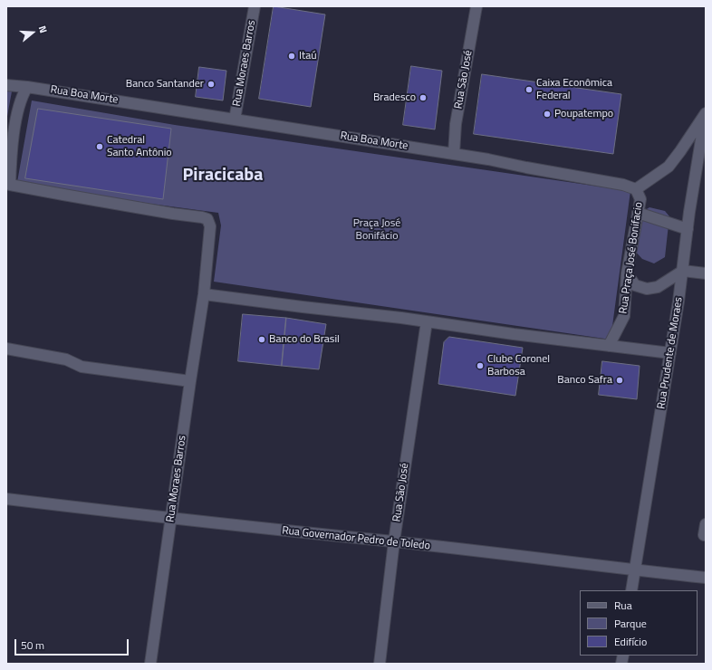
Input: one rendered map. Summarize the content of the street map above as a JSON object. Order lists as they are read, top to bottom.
{
  "streets": {
    "street": [
      "Rua Moraes Barros",
      "Rua São José",
      "Rua Boa Morte",
      "Rua Praça José Bonifacio",
      "Rua Prudente de Moraes",
      "Rua Governador Pedro de Toledo"
    ]
  },
  "crossings": [
    ["Rua Moraes Barros", "Rua Boa Morte"],
    ["Rua Moraes Barros", "Rua Governador Pedro de Toledo"],
    ["Rua São José", "Rua Boa Morte"],
    ["Rua São José", "Rua Governador Pedro de Toledo"],
    ["Rua Boa Morte", "Rua Praça José Bonifacio"],
    ["Rua Prudente de Moraes", "Rua Governador Pedro de Toledo"]
  ],
  "districts": ["Piracicaba"],
  "parks": ["Praça José Bonifácio"],
  "places": [
    "Itaú",
    "Banco Santander",
    "Caixa Econômica Federal",
    "Bradesco",
    "Poupatempo",
    "Catedral Santo Antônio",
    "Banco do Brasil",
    "Clube Coronel Barbosa",
    "Banco Safra"
  ],
  "legend": ["Rua", "Parque", "Edifício"],
  "scale_bar": "50 m",
  "north": "right"
}
